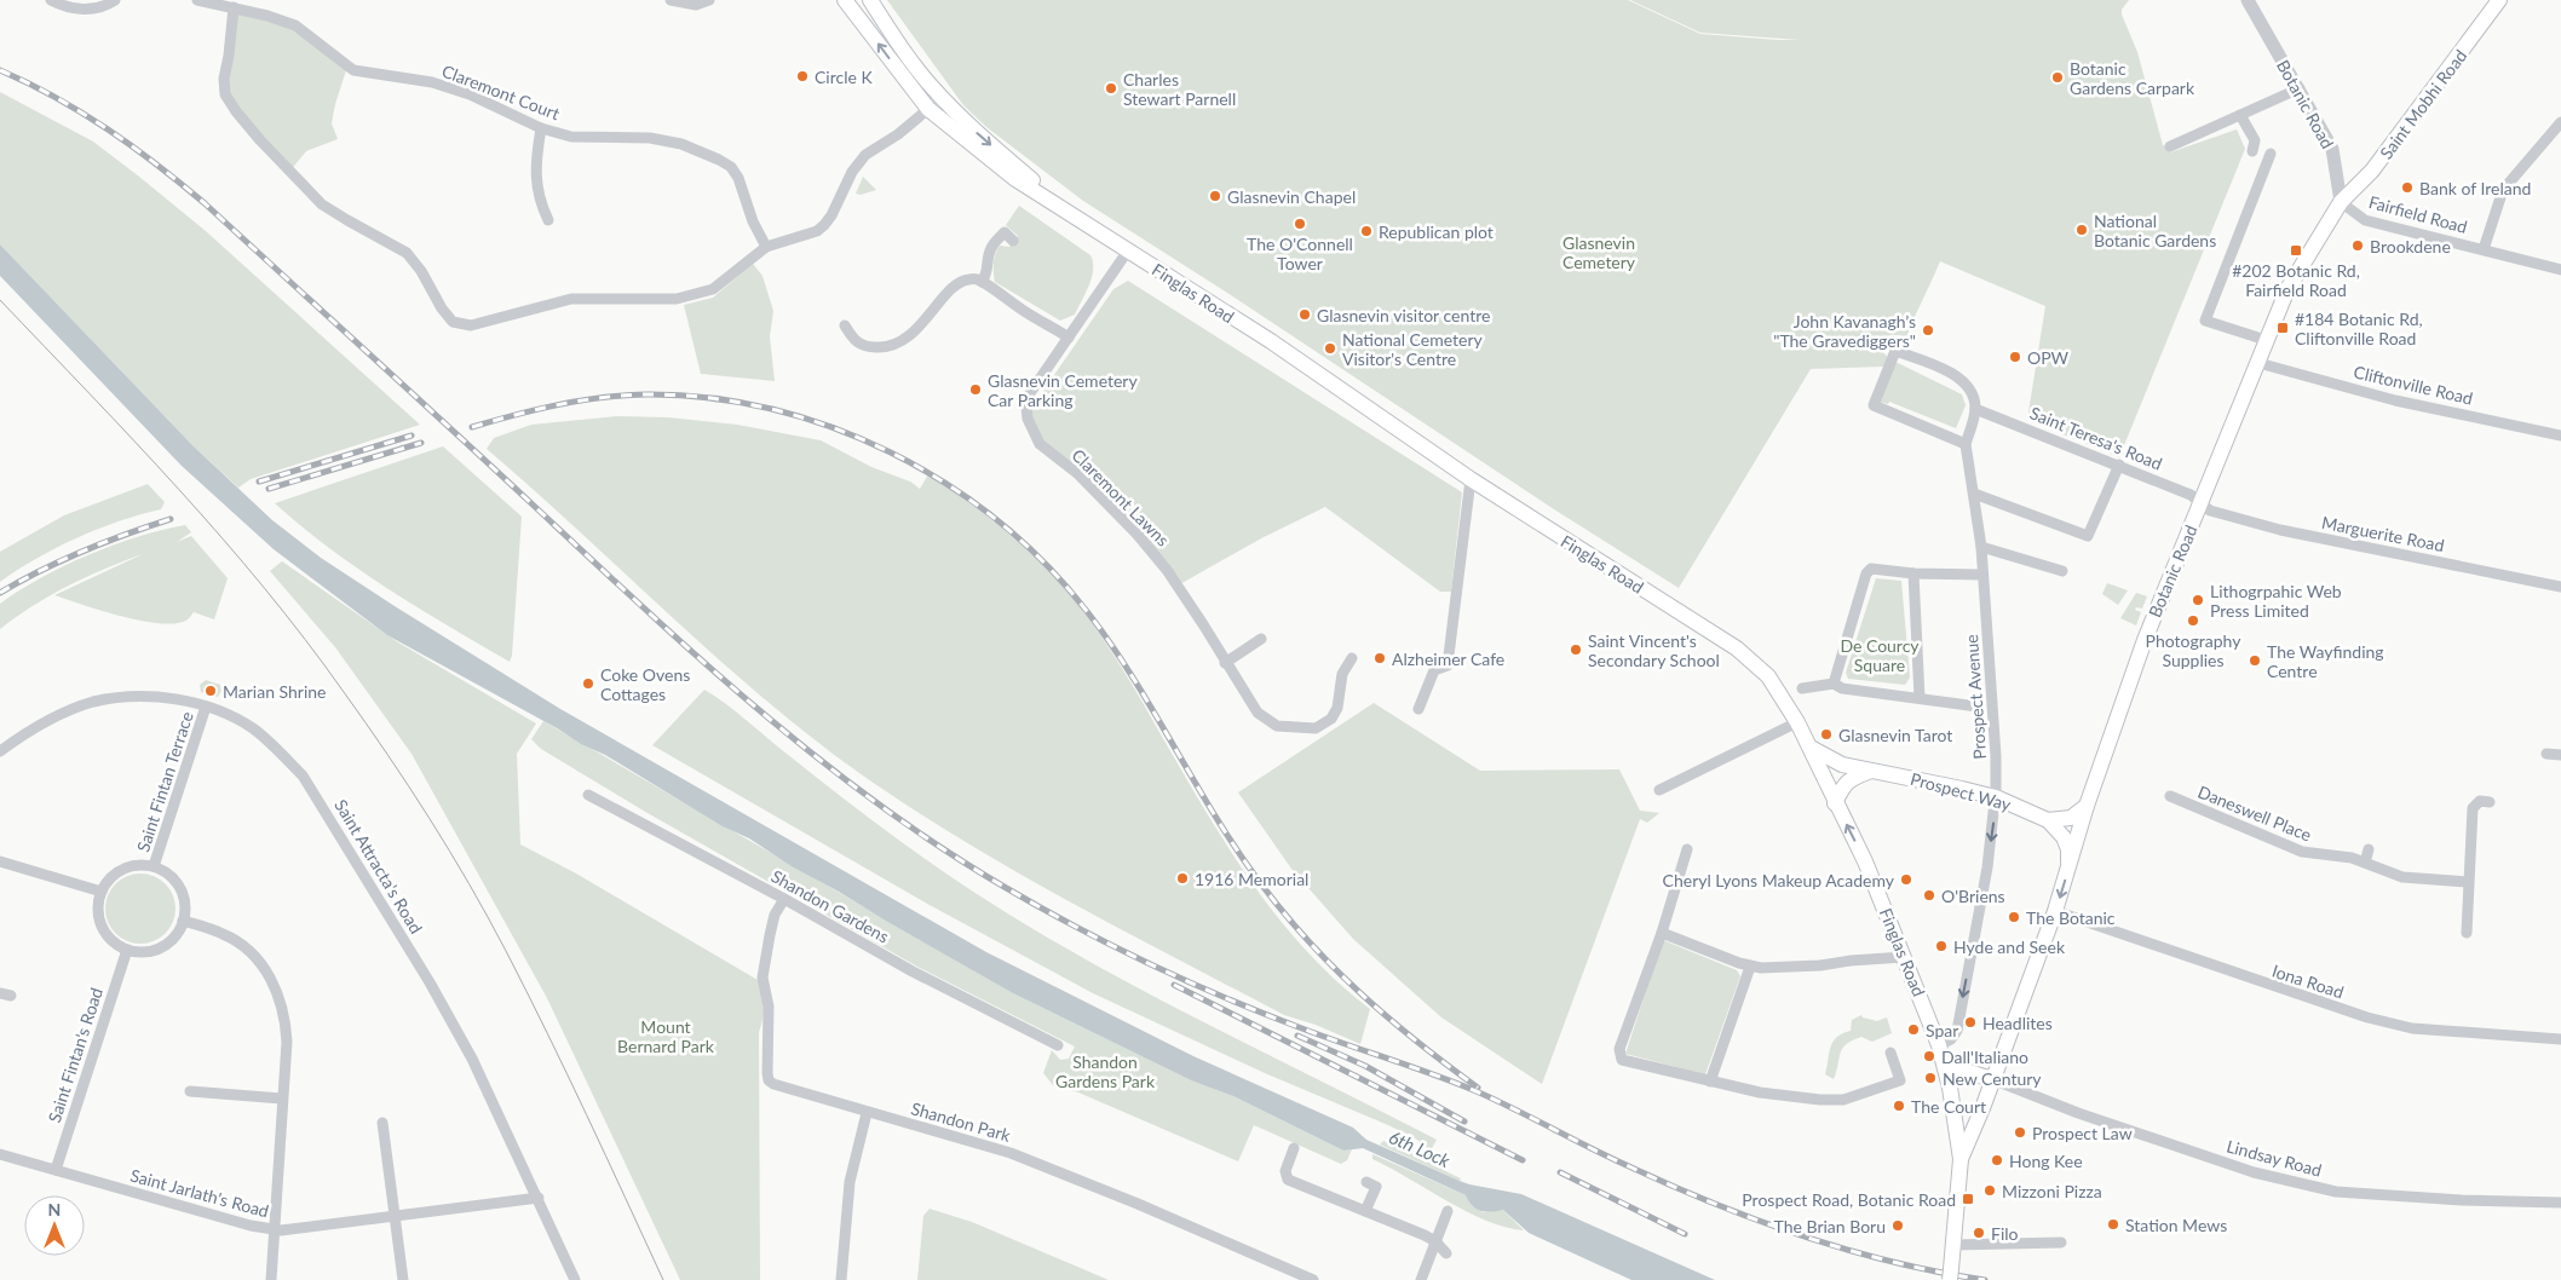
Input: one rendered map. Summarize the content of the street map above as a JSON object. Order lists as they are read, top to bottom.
{
  "streets": {
    "main road": [
      "Botanic Road",
      "Saint Mobhi Road",
      "Finglas Road",
      "Prospect Way"
    ],
    "street": [
      "Claremont Court",
      "Fairfield Road",
      "Cliftonville Road",
      "Saint Teresa's Road",
      "Claremont Lawns",
      "Marguerite Road",
      "Prospect Avenue",
      "Saint Fintan Terrace",
      "Daneswell Place",
      "Saint Attracta's Road",
      "Shandon Gardens",
      "Iona Road",
      "Saint Fintan's Road",
      "Shandon Park",
      "Lindsay Road",
      "Saint Jarlath's Road"
    ]
  },
  "crossings": [
    ["Botanic Road", "Saint Mobhi Road"],
    ["Botanic Road", "Fairfield Road"],
    ["Botanic Road", "Finglas Road"],
    ["Botanic Road", "Cliftonville Road"],
    ["Botanic Road", "Saint Teresa's Road"],
    ["Botanic Road", "Marguerite Road"],
    ["Botanic Road", "Prospect Way"],
    ["Botanic Road", "Iona Road"],
    ["Botanic Road", "Lindsay Road"],
    ["Saint Mobhi Road", "Fairfield Road"],
    ["Finglas Road", "Claremont Lawns"],
    ["Finglas Road", "Prospect Avenue"],
    ["Finglas Road", "Prospect Way"],
    ["Saint Teresa's Road", "Marguerite Road"],
    ["Prospect Avenue", "Prospect Way"],
    ["Saint Fintan Terrace", "Saint Attracta's Road"],
    ["Saint Fintan Terrace", "Saint Fintan's Road"],
    ["Saint Attracta's Road", "Saint Jarlath's Road"],
    ["Shandon Gardens", "Shandon Park"],
    ["Saint Fintan's Road", "Saint Jarlath's Road"]
  ],
  "one_way": ["Prospect Avenue"],
  "water": ["6th Lock"],
  "parks": [
    "Glasnevin Cemetery",
    "De Courcy Square",
    "Mount Bernard Park",
    "Shandon Gardens Park"
  ],
  "places": {
    "other": [
      "Circle K",
      "Botanic Gardens Carpark",
      "Charles Stewart Parnell",
      "Bank of Ireland",
      "Glasnevin Chapel",
      "The O'Connell Tower",
      "National Botanic Gardens",
      "Republican plot",
      "Brookdene",
      "Glasnevin visitor centre",
      "John Kavanagh’s \"The Gravediggers\"",
      "National Cemetery Visitor's Centre",
      "OPW",
      "Glasnevin Cemetery Car Parking",
      "Lithogrpahic Web Press Limited",
      "Photography Supplies",
      "Saint Vincent's Secondary School",
      "Alzheimer Cafe",
      "The Wayfinding Centre",
      "Coke Ovens Cottages",
      "Marian Shrine",
      "Glasnevin Tarot",
      "1916 Memorial",
      "Cheryl Lyons Makeup Academy",
      "O'Briens",
      "The Botanic",
      "Hyde and Seek",
      "Headlites",
      "Spar",
      "Dall'Italiano",
      "New Century",
      "The Court",
      "Prospect Law",
      "Hong Kee",
      "Mizzoni Pizza",
      "Station Mews",
      "The Brian Boru",
      "Filo"
    ],
    "transit": ["#202 Botanic Rd, Fairfield Road", "#184 Botanic Rd, Cliftonville Road", "Prospect Road, Botanic Road"]
  },
  "north": "top"
}
